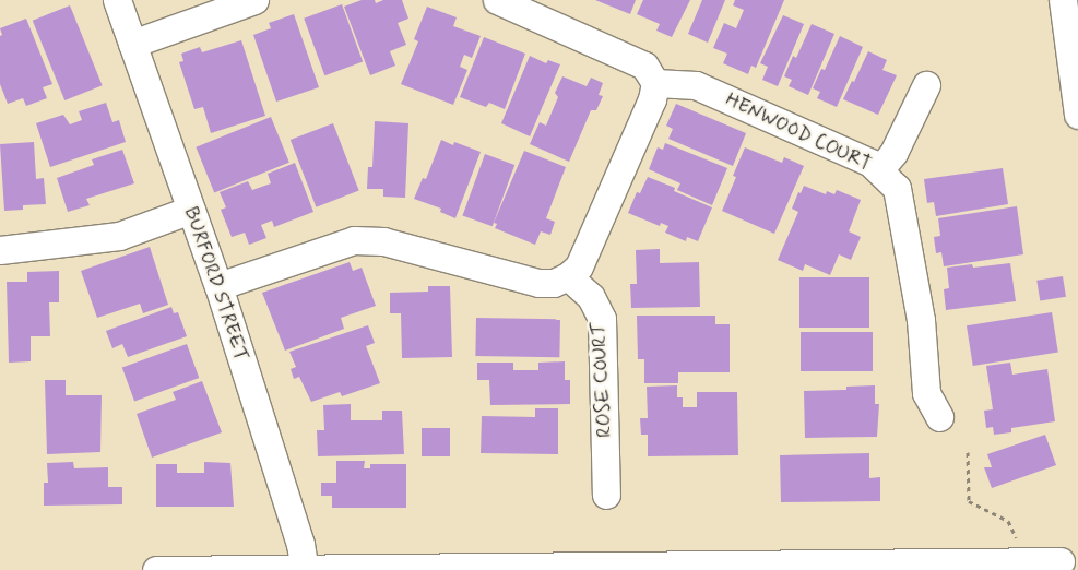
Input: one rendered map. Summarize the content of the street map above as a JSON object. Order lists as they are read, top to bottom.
{
  "streets": {
    "street": ["HENWOOD COURT", "BURFORD STREET", "ROSE COURT"]
  }
}
